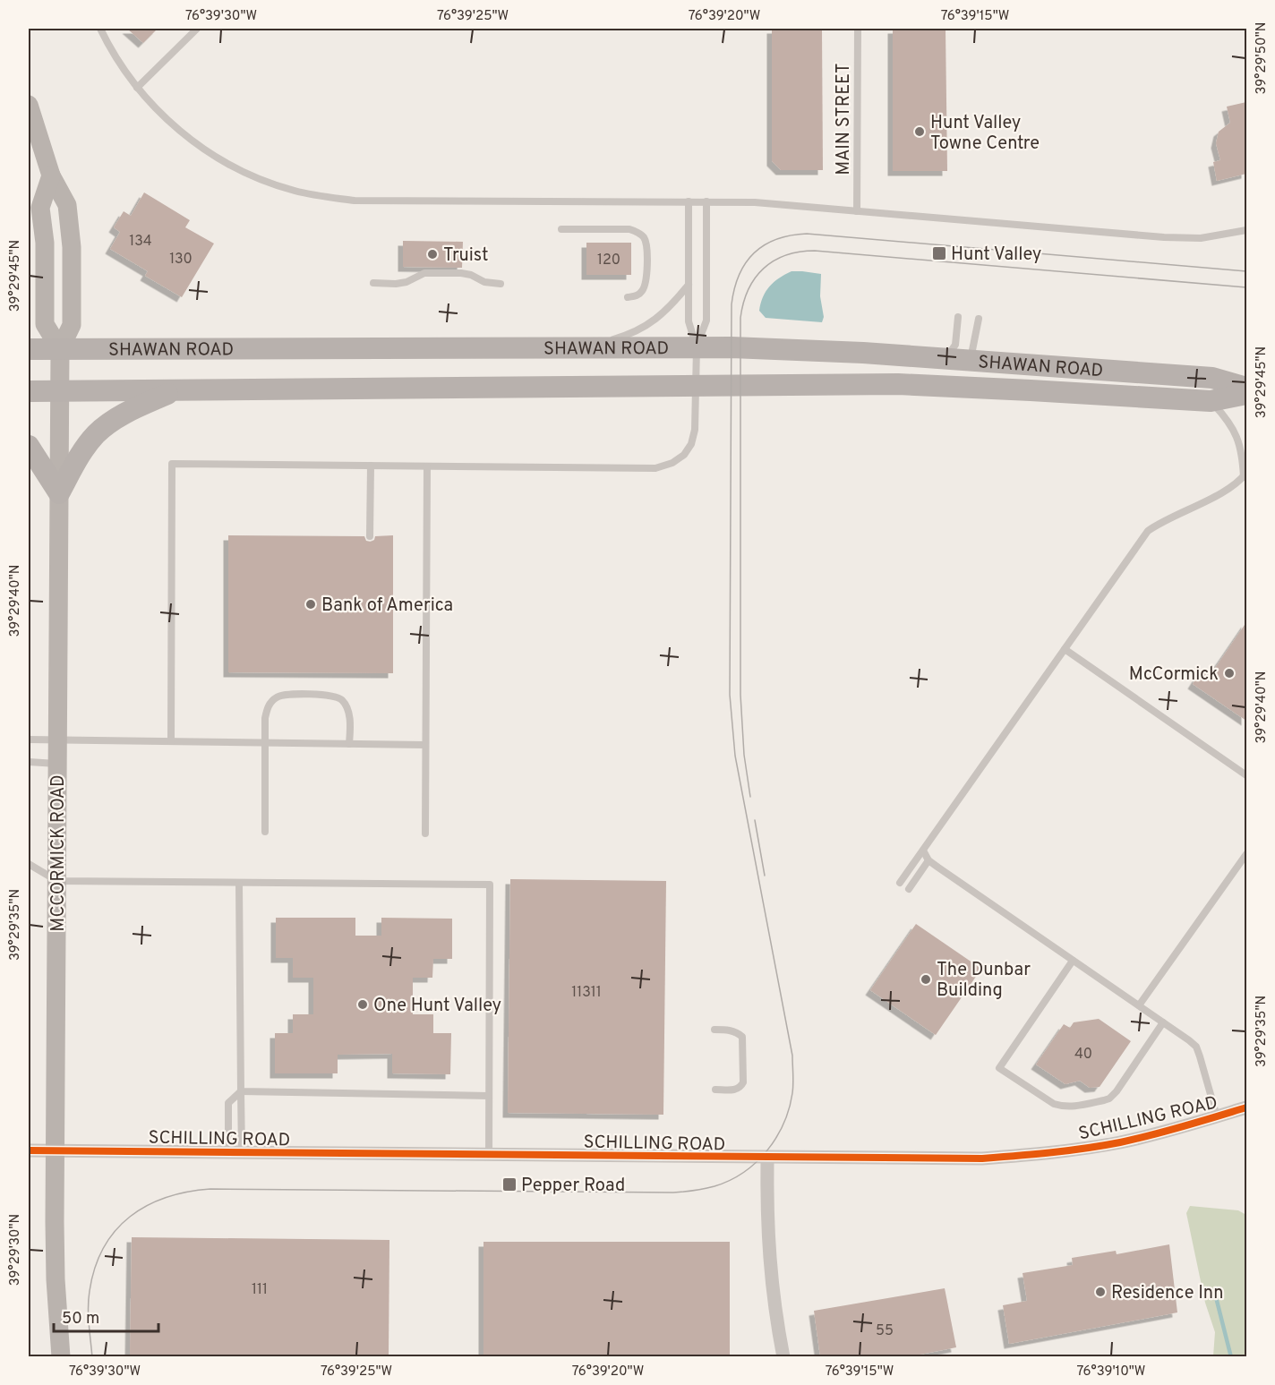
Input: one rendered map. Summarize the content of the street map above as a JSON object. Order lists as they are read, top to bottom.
{
  "streets": {
    "main road": ["SHAWAN ROAD", "MCCORMICK ROAD"],
    "street": ["SCHILLING ROAD"],
    "lane": ["MAIN STREET"]
  },
  "crossings": [
    ["SHAWAN ROAD", "MCCORMICK ROAD"],
    ["MCCORMICK ROAD", "SCHILLING ROAD"]
  ],
  "places": {
    "other": [
      "Hunt Valley Towne Centre",
      "Truist",
      "Bank of America",
      "McCormick",
      "The Dunbar Building",
      "One Hunt Valley",
      "Residence Inn"
    ],
    "transit": ["Hunt Valley", "Pepper Road"]
  },
  "house_numbers": [
    "134",
    "130",
    "120",
    "11311",
    "40",
    "111",
    "55"
  ],
  "scale_bar": "50 m",
  "coordinates": [
    "76°39'30\"W",
    "76°39'25\"W",
    "76°39'20\"W",
    "76°39'15\"W",
    "39°29'50\"N",
    "39°29'45\"N",
    "39°29'40\"N",
    "39°29'35\"N",
    "39°29'30\"N",
    "76°39'10\"W"
  ]
}
